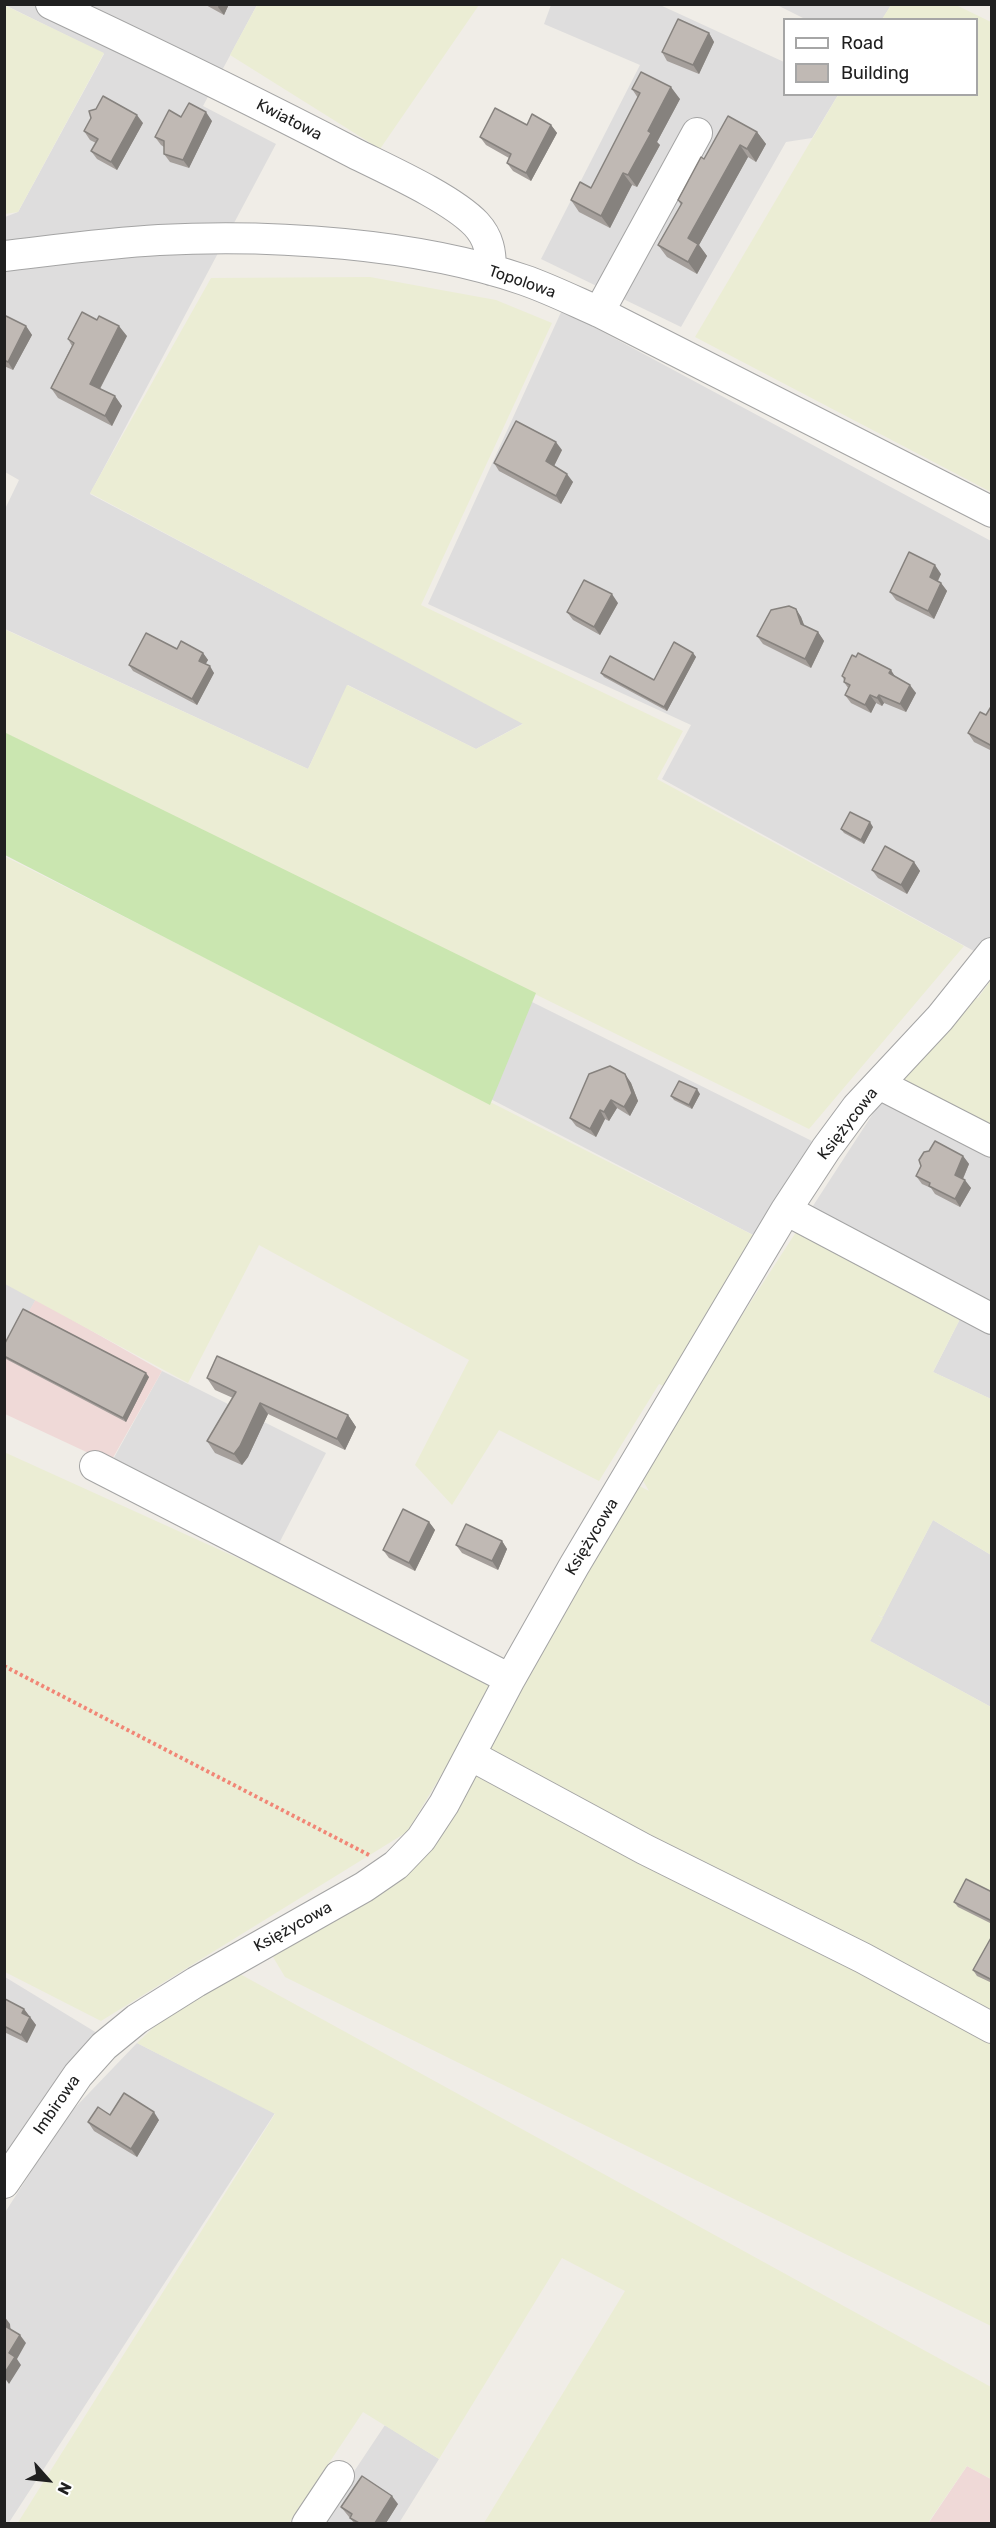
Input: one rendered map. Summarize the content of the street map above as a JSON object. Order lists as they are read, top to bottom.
{
  "streets": {
    "street": [
      "Kwiatowa",
      "Topolowa",
      "Księżycowa",
      "Imbirowa"
    ]
  },
  "crossings": [
    ["Kwiatowa", "Topolowa"],
    ["Księżycowa", "Imbirowa"]
  ],
  "legend": ["Road", "Building"],
  "north": "bottom right"
}
